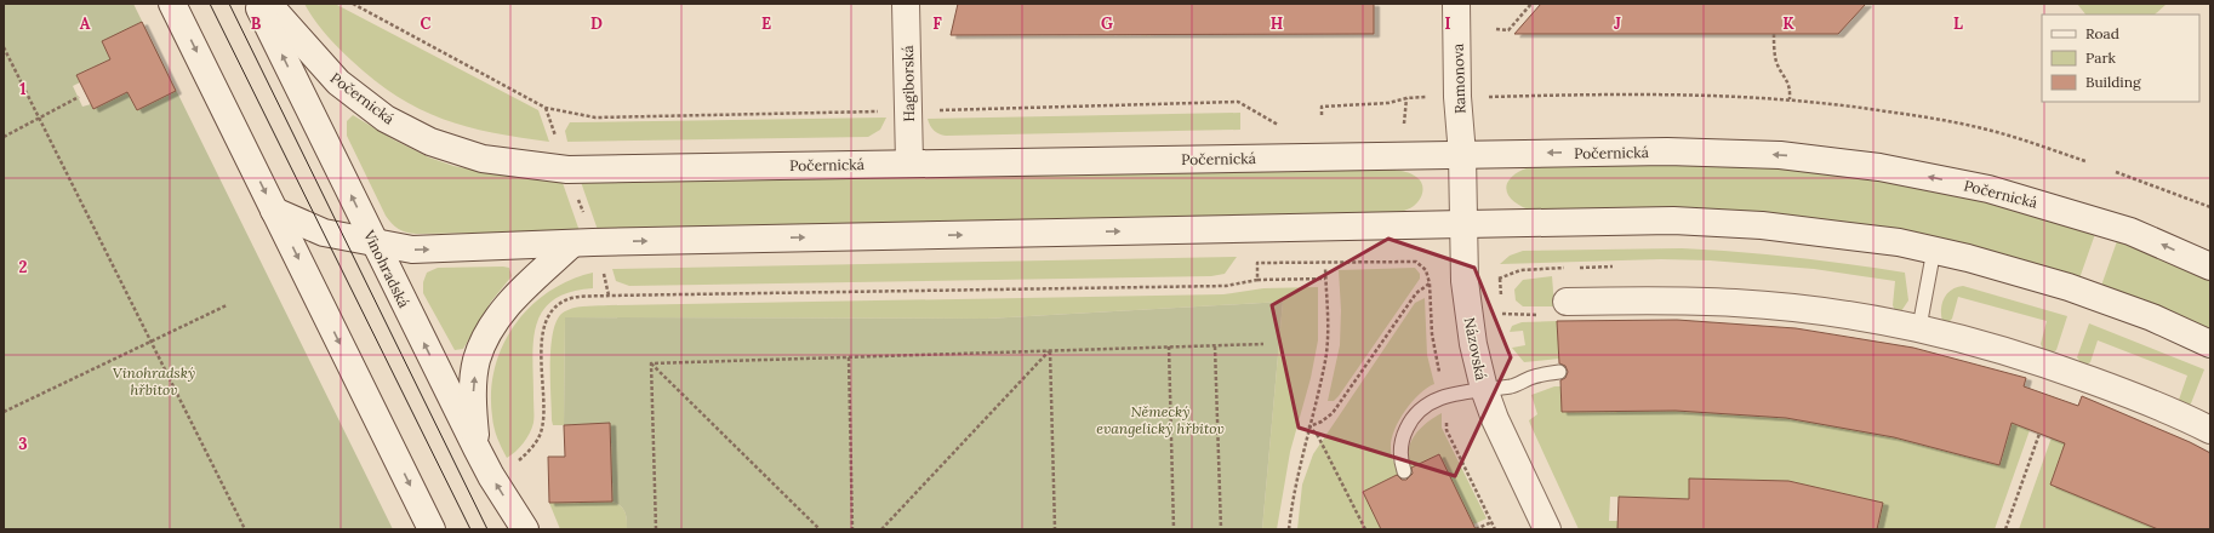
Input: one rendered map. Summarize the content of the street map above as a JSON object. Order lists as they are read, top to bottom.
{
  "streets": {
    "street": [
      "Ramonova",
      "Hagiborská",
      "Počernická",
      "Vinohradská",
      "Názovská"
    ]
  },
  "crossings": [
    ["Ramonova", "Počernická"],
    ["Ramonova", "Názovská"],
    ["Hagiborská", "Počernická"],
    ["Počernická", "Názovská"]
  ],
  "parks": ["Vinohradský hřbitov", "Německý evangelický hřbitov"],
  "legend": ["Road", "Park", "Building"],
  "grid": {
    "columns": [
      "A",
      "B",
      "C",
      "D",
      "E",
      "F",
      "G",
      "H",
      "I",
      "J",
      "K",
      "L"
    ],
    "rows": ["1", "2", "3"]
  }
}
